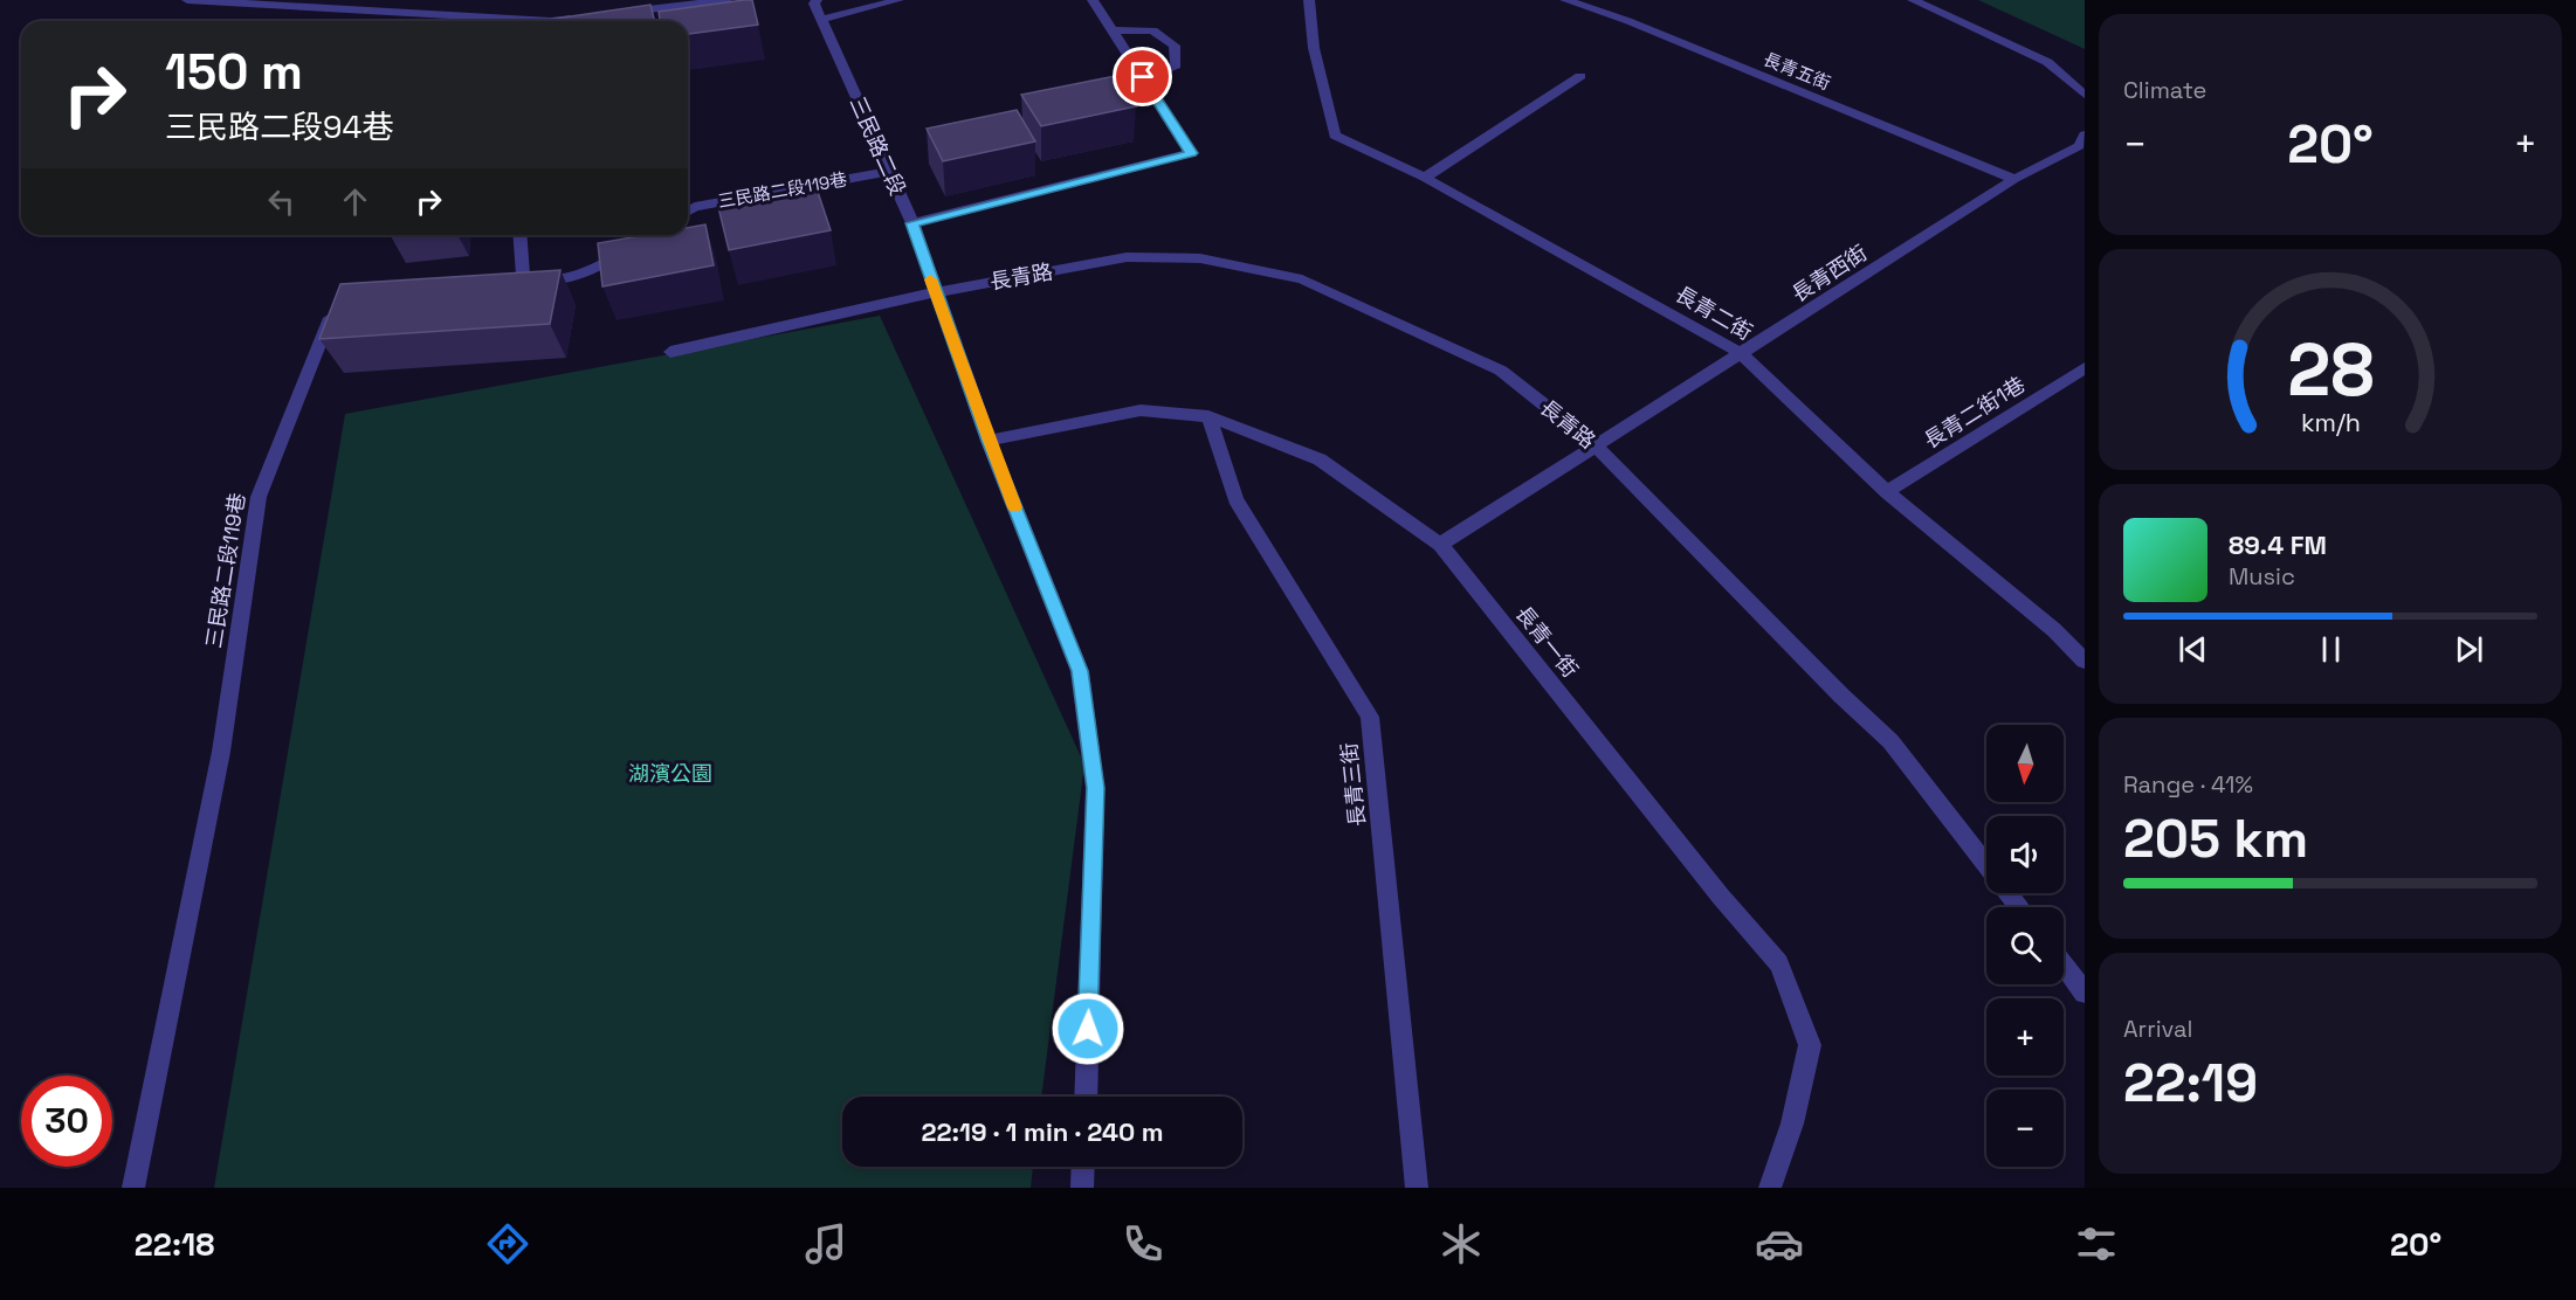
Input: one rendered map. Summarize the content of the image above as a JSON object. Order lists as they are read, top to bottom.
{
  "streets": {
    "street": [
      "長青五街",
      "三民路二段",
      "三民路二段119巷",
      "長青西街",
      "長青路",
      "長青二街",
      "長青二街1巷",
      "長青一街",
      "長青三街"
    ]
  },
  "crossings": [
    ["長青五街", "長青西街"],
    ["三民路二段", "三民路二段119巷"],
    ["三民路二段", "長青路"],
    ["三民路二段", "長青一街"],
    ["長青西街", "長青路"],
    ["長青西街", "長青二街"],
    ["長青西街", "長青一街"],
    ["長青二街", "長青二街1巷"],
    ["長青一街", "長青三街"]
  ],
  "parks": ["湖濱公園"],
  "north": "bottom",
  "page": {
    "tile": [
      "Climate",
      ["Range · 41%", "205 km"],
      ["Arrival", "22:19"]
    ],
    "turn": ["150 m", "三民路二段94巷"],
    "heat": ["−", "20°", "+"],
    "song": ["89.4 FM", "Music"],
    "map_buttons": ["+", "−"],
    "limit": "30",
    "trip": "22:19 · 1 min · 240 m",
    "tabs": ["22:18", "20°"],
    "gauge": ["28", "km/h"]
  }
}
